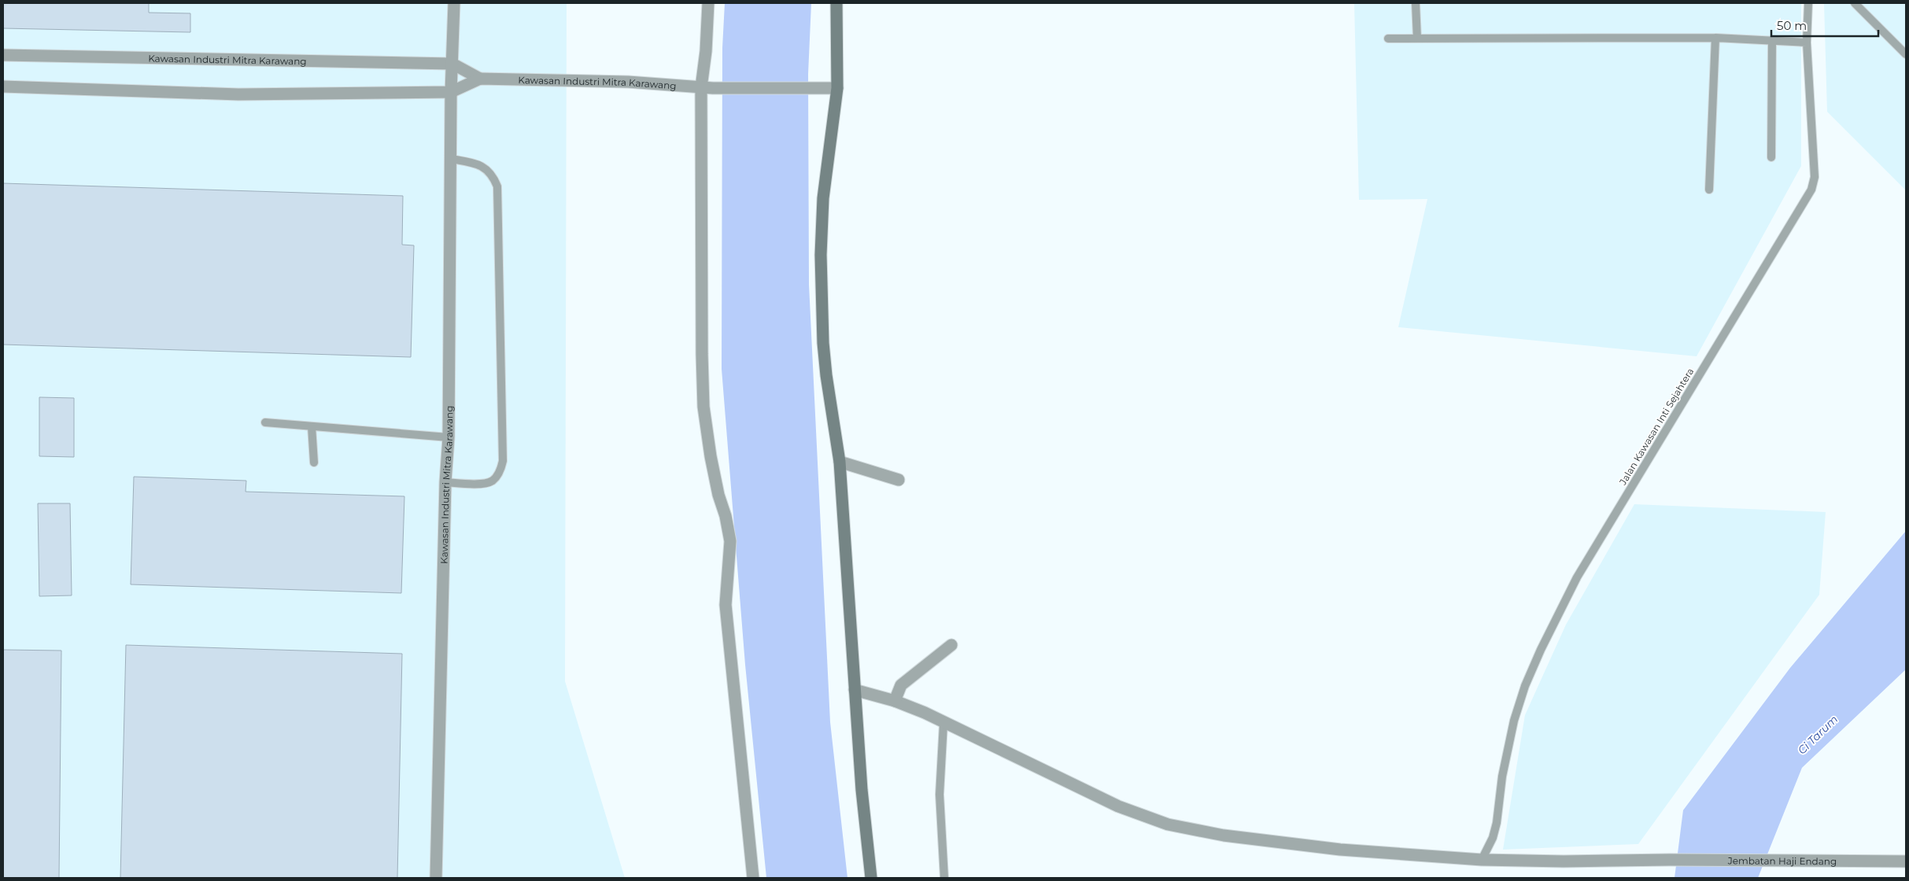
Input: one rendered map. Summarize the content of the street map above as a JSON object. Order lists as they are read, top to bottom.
{
  "streets": {
    "street": ["Kawasan Industri Mitra Karawang", "Jembatan Haji Endang"],
    "lane": ["Jalan Kawasan Inti Sejahtera"]
  },
  "crossings": [
    ["Jalan Kawasan Inti Sejahtera", "Jembatan Haji Endang"]
  ],
  "water": ["Ci Tarum"],
  "scale_bar": "50 m"
}
